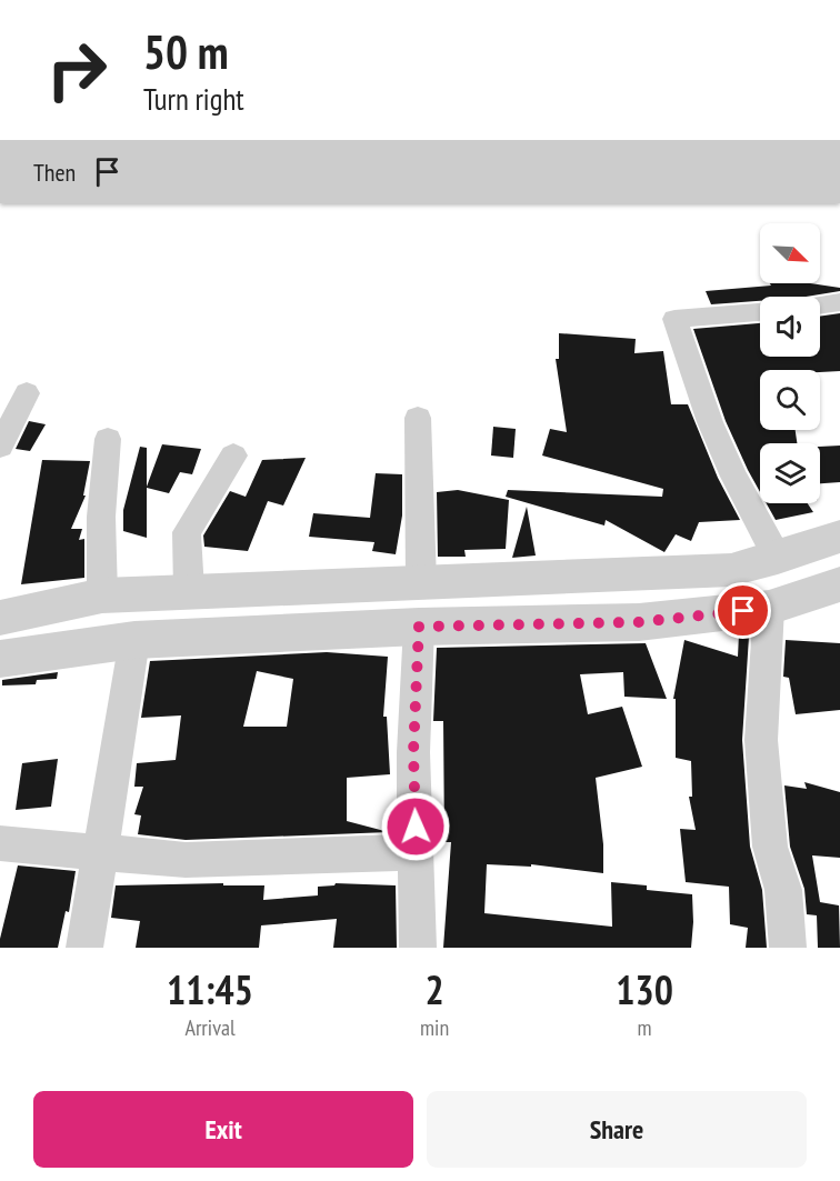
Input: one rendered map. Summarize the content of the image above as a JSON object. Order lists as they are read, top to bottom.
{
  "north": "bottom right",
  "page": {
    "turn": ["50 m", "Turn right"],
    "then": "Then",
    "eta": [
      "11:45",
      "Arrival",
      "2",
      "min",
      "130",
      "m"
    ],
    "buttons": ["Exit", "Share"]
  }
}
